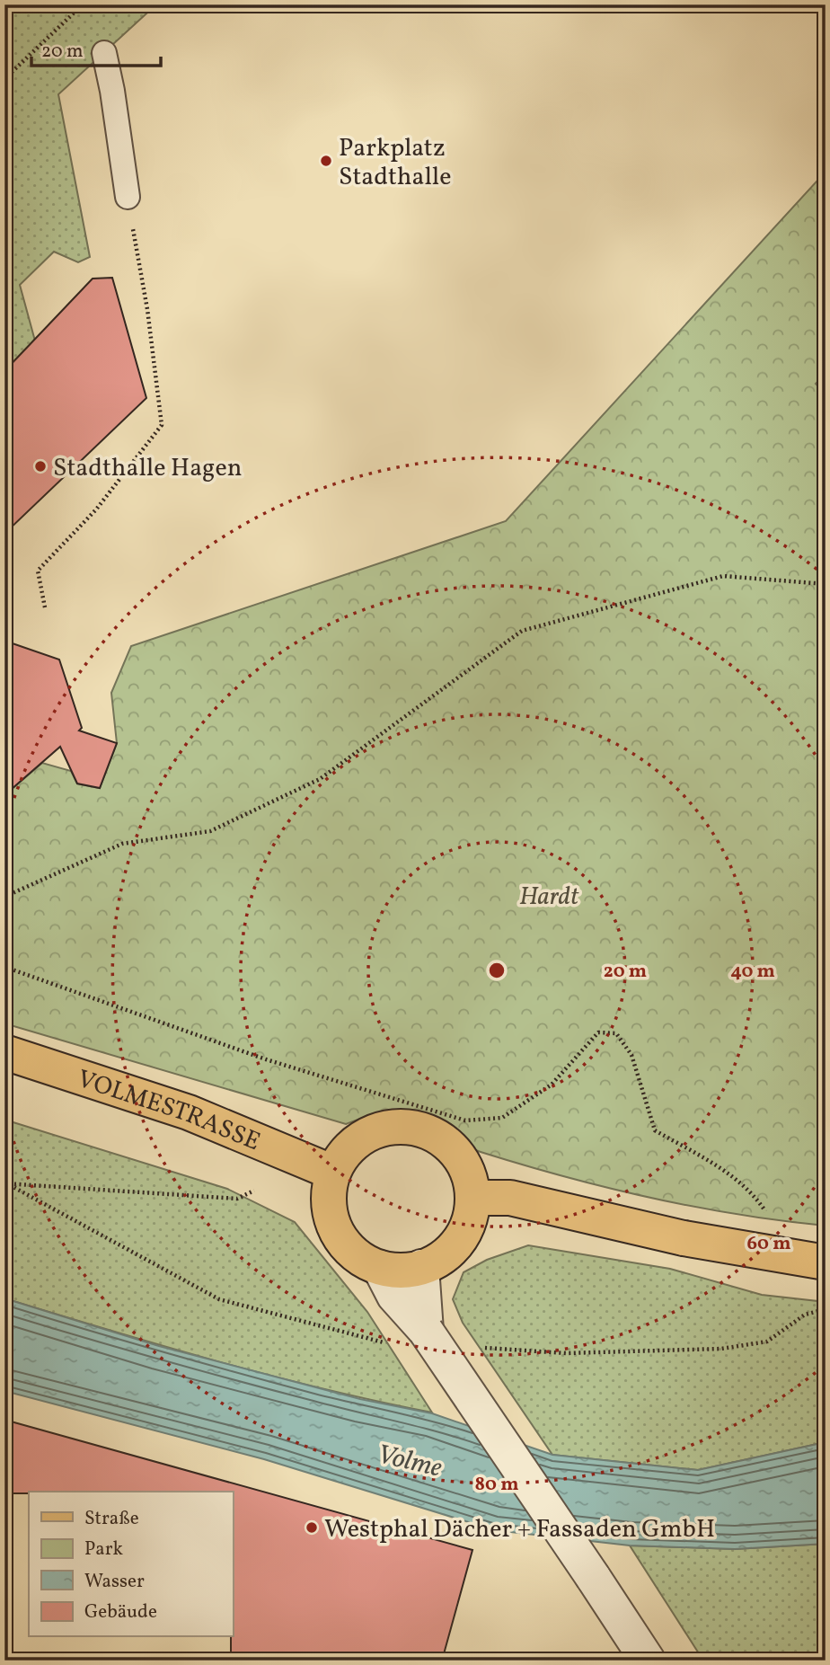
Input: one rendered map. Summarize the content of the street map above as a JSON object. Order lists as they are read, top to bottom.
{
  "streets": {
    "main road": ["VOLMESTRASSE"]
  },
  "water": ["Volme"],
  "parks": ["Hardt"],
  "places": ["Parkplatz Stadthalle", "Stadthalle Hagen", "Westphal Dächer + Fassaden GmbH"],
  "legend": [
    "Straße",
    "Park",
    "Wasser",
    "Gebäude"
  ],
  "scale_bar": "20 m",
  "rings": [
    "20 m",
    "40 m",
    "60 m",
    "80 m"
  ]
}
